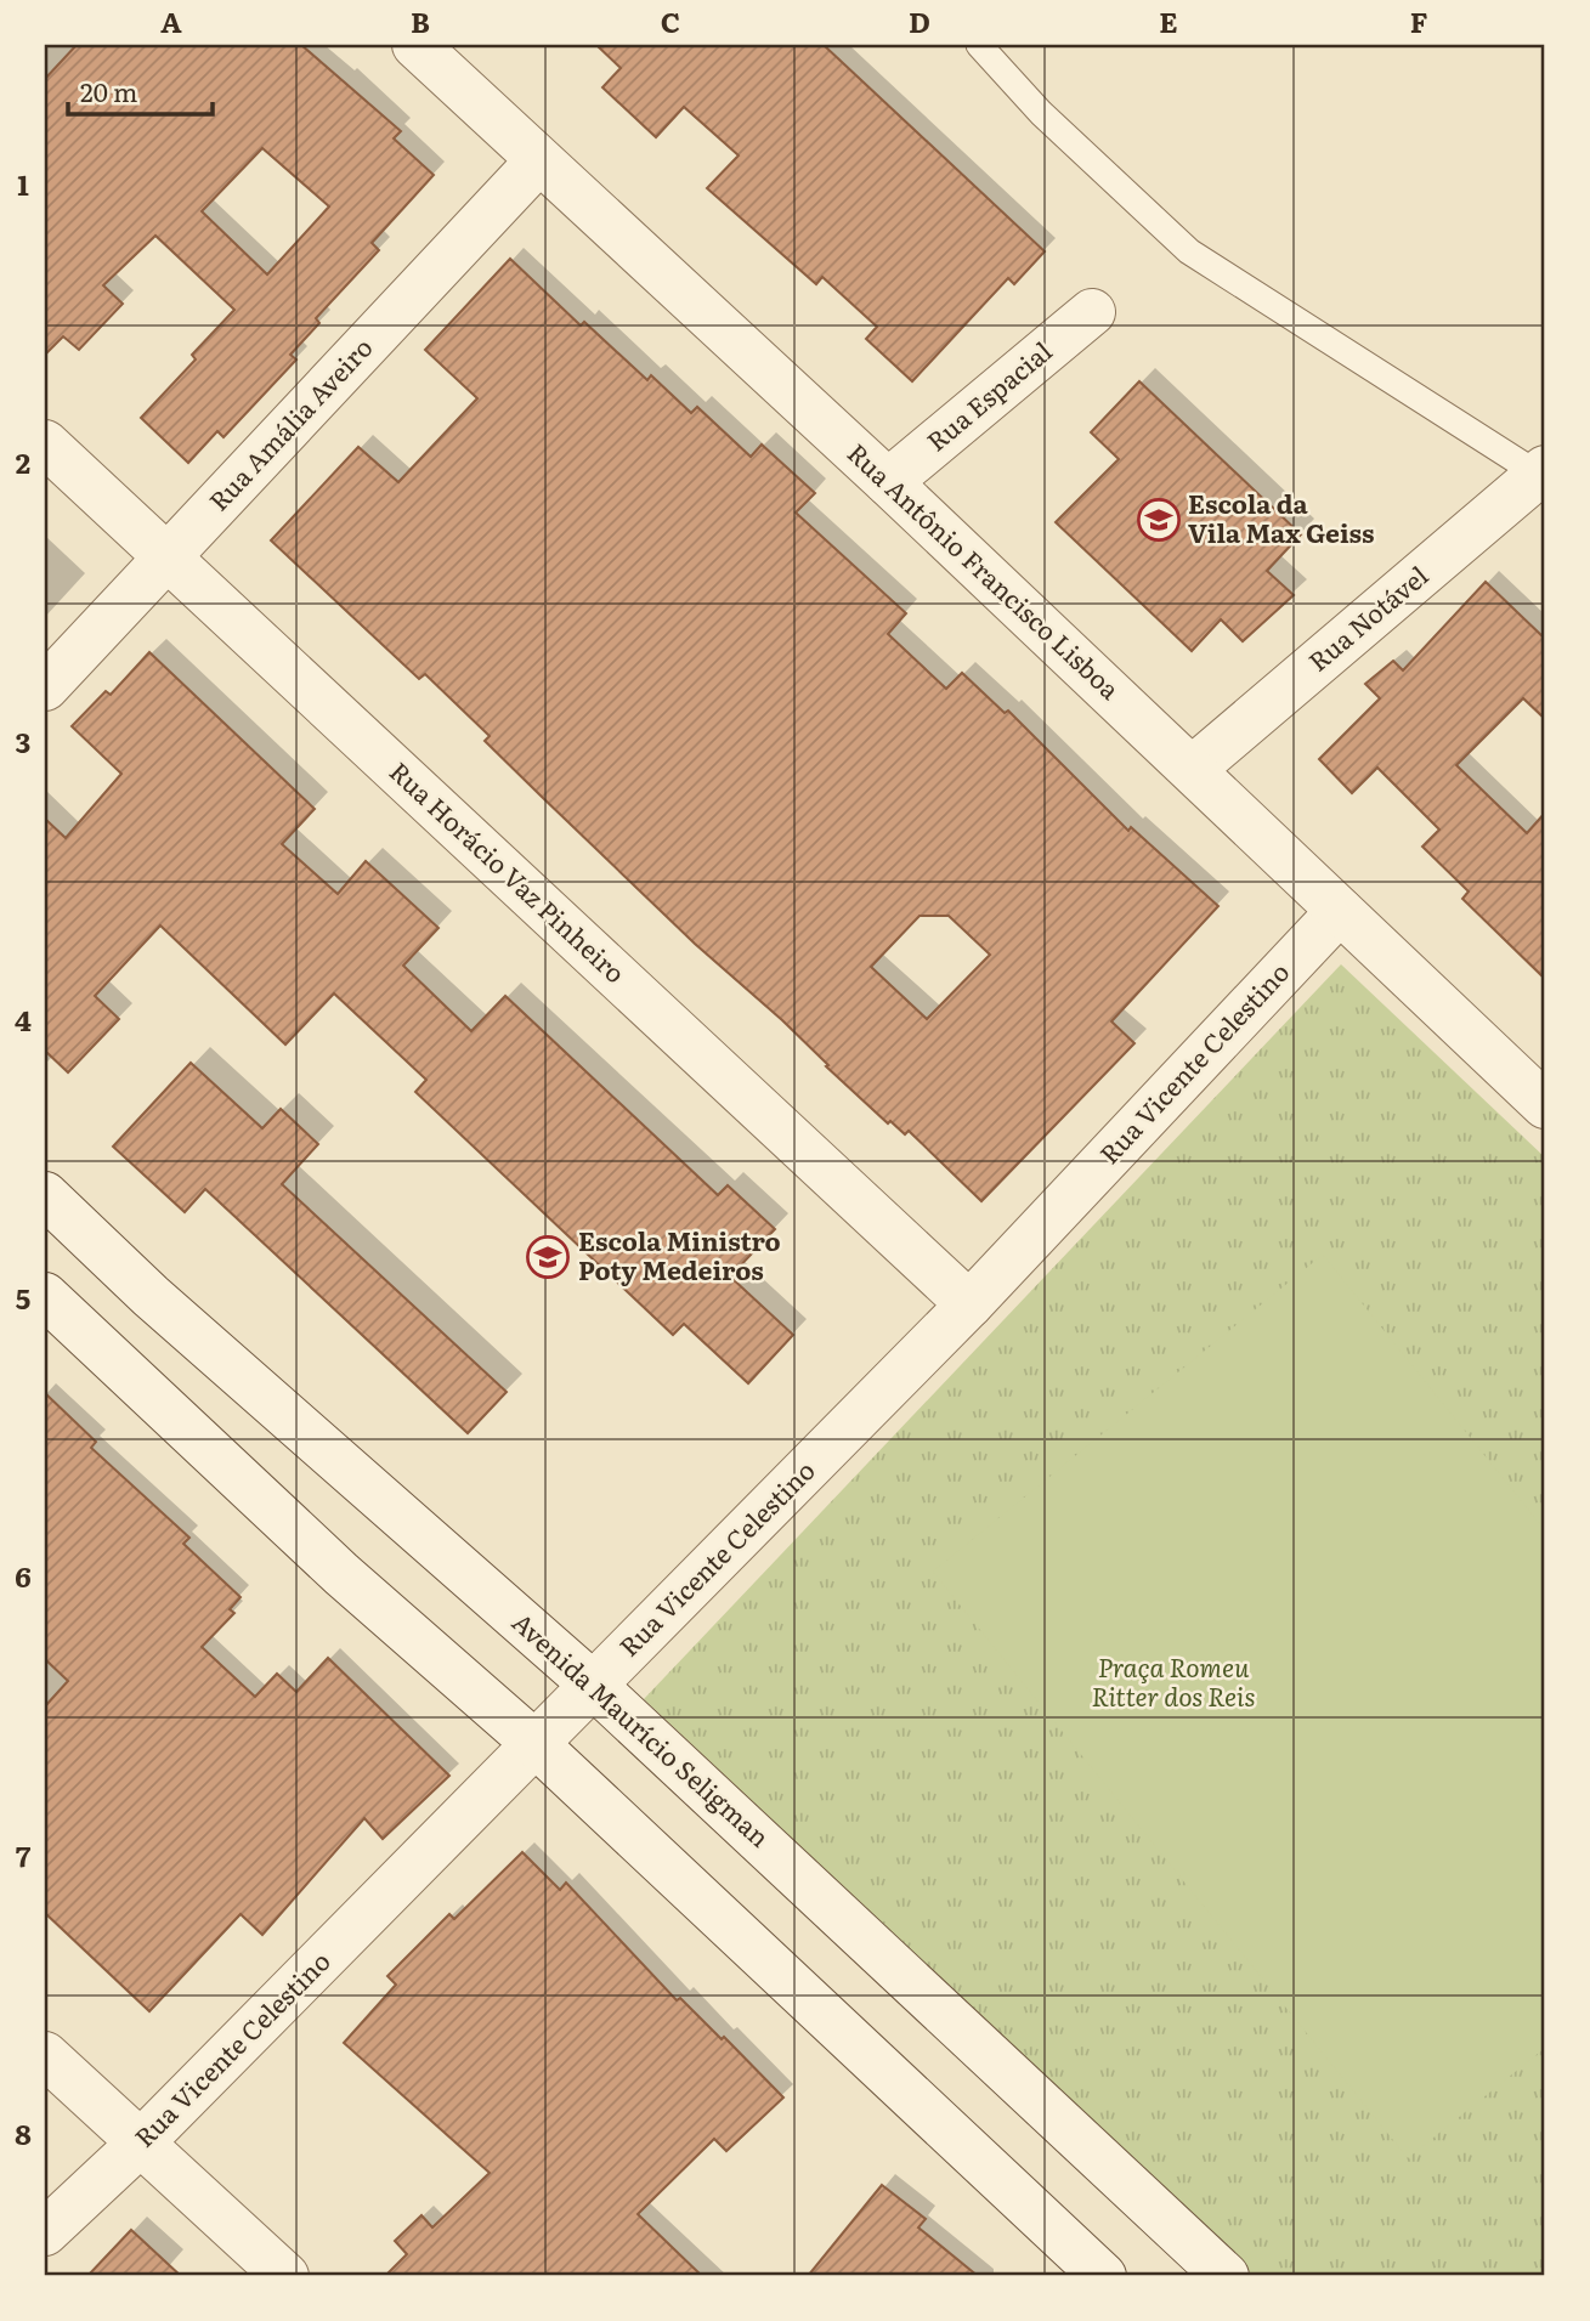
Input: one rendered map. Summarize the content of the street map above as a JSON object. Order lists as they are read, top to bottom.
{
  "streets": {
    "street": [
      "Rua Espacial",
      "Rua Amália Aveiro",
      "Rua Antônio Francisco Lisboa",
      "Rua Notável",
      "Rua Horácio Vaz Pinheiro",
      "Rua Vicente Celestino",
      "Avenida Maurício Seligman"
    ]
  },
  "crossings": [
    ["Rua Espacial", "Rua Antônio Francisco Lisboa"],
    ["Rua Amália Aveiro", "Rua Antônio Francisco Lisboa"],
    ["Rua Amália Aveiro", "Rua Horácio Vaz Pinheiro"],
    ["Rua Antônio Francisco Lisboa", "Rua Notável"],
    ["Rua Antônio Francisco Lisboa", "Rua Vicente Celestino"],
    ["Rua Horácio Vaz Pinheiro", "Rua Vicente Celestino"],
    ["Rua Vicente Celestino", "Avenida Maurício Seligman"]
  ],
  "parks": ["Praça Romeu Ritter dos Reis"],
  "places": {
    "school or university": ["Escola da Vila Max Geiss", "Escola Ministro Poty Medeiros"]
  },
  "scale_bar": "20 m",
  "grid": {
    "columns": [
      "A",
      "B",
      "C",
      "D",
      "E",
      "F"
    ],
    "rows": [
      "1",
      "2",
      "3",
      "4",
      "5",
      "6",
      "7",
      "8"
    ]
  }
}
